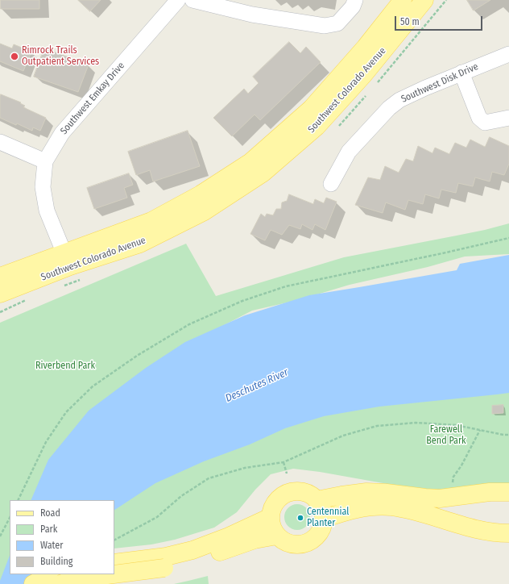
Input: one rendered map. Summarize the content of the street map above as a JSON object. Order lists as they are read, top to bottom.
{
  "streets": {
    "main road": ["Southwest Colorado Avenue"],
    "street": ["Southwest Disk Drive", "Southwest Emkay Drive"]
  },
  "crossings": [
    ["Southwest Colorado Avenue", "Southwest Emkay Drive"]
  ],
  "water": ["Deschutes River"],
  "parks": ["Riverbend Park", "Farewell Bend Park"],
  "places": ["Rimrock Trails Outpatient Services", "Centennial Planter"],
  "legend": [
    "Road",
    "Park",
    "Water",
    "Building"
  ],
  "scale_bar": "50 m"
}
